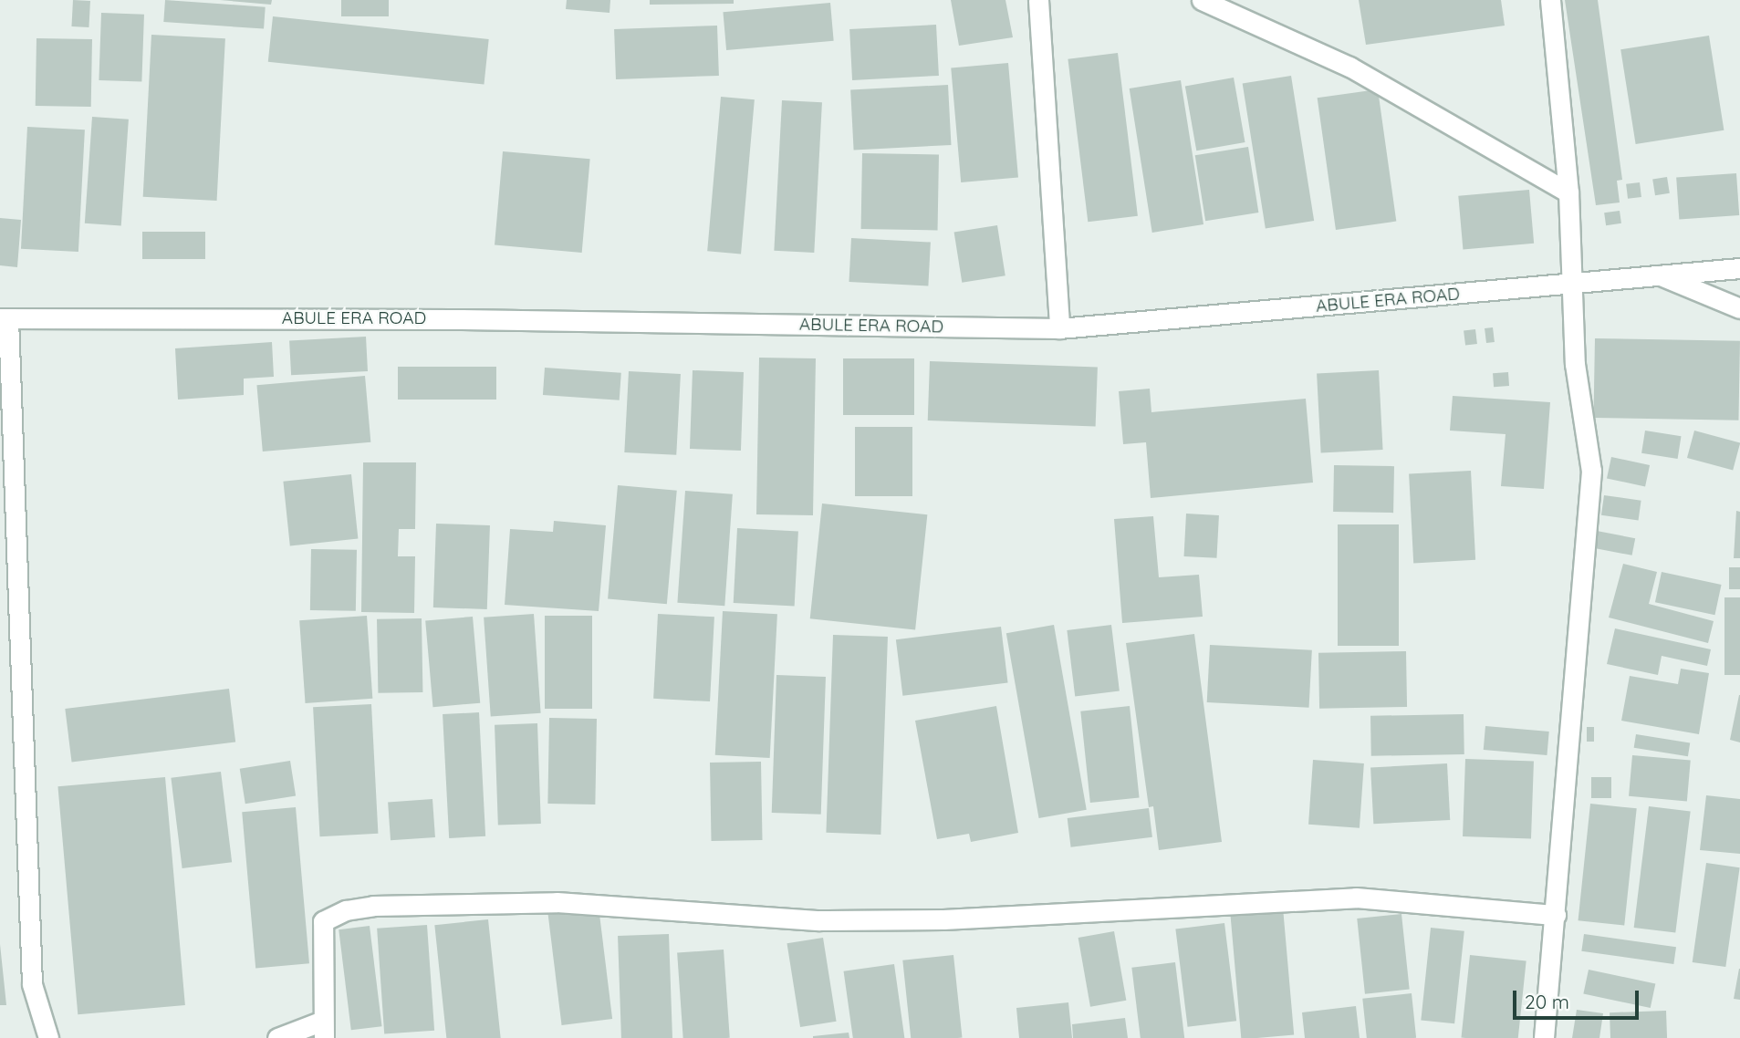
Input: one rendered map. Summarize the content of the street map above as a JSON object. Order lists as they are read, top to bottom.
{
  "streets": {
    "street": ["ABULE ERA ROAD"]
  },
  "scale_bar": "20 m"
}
